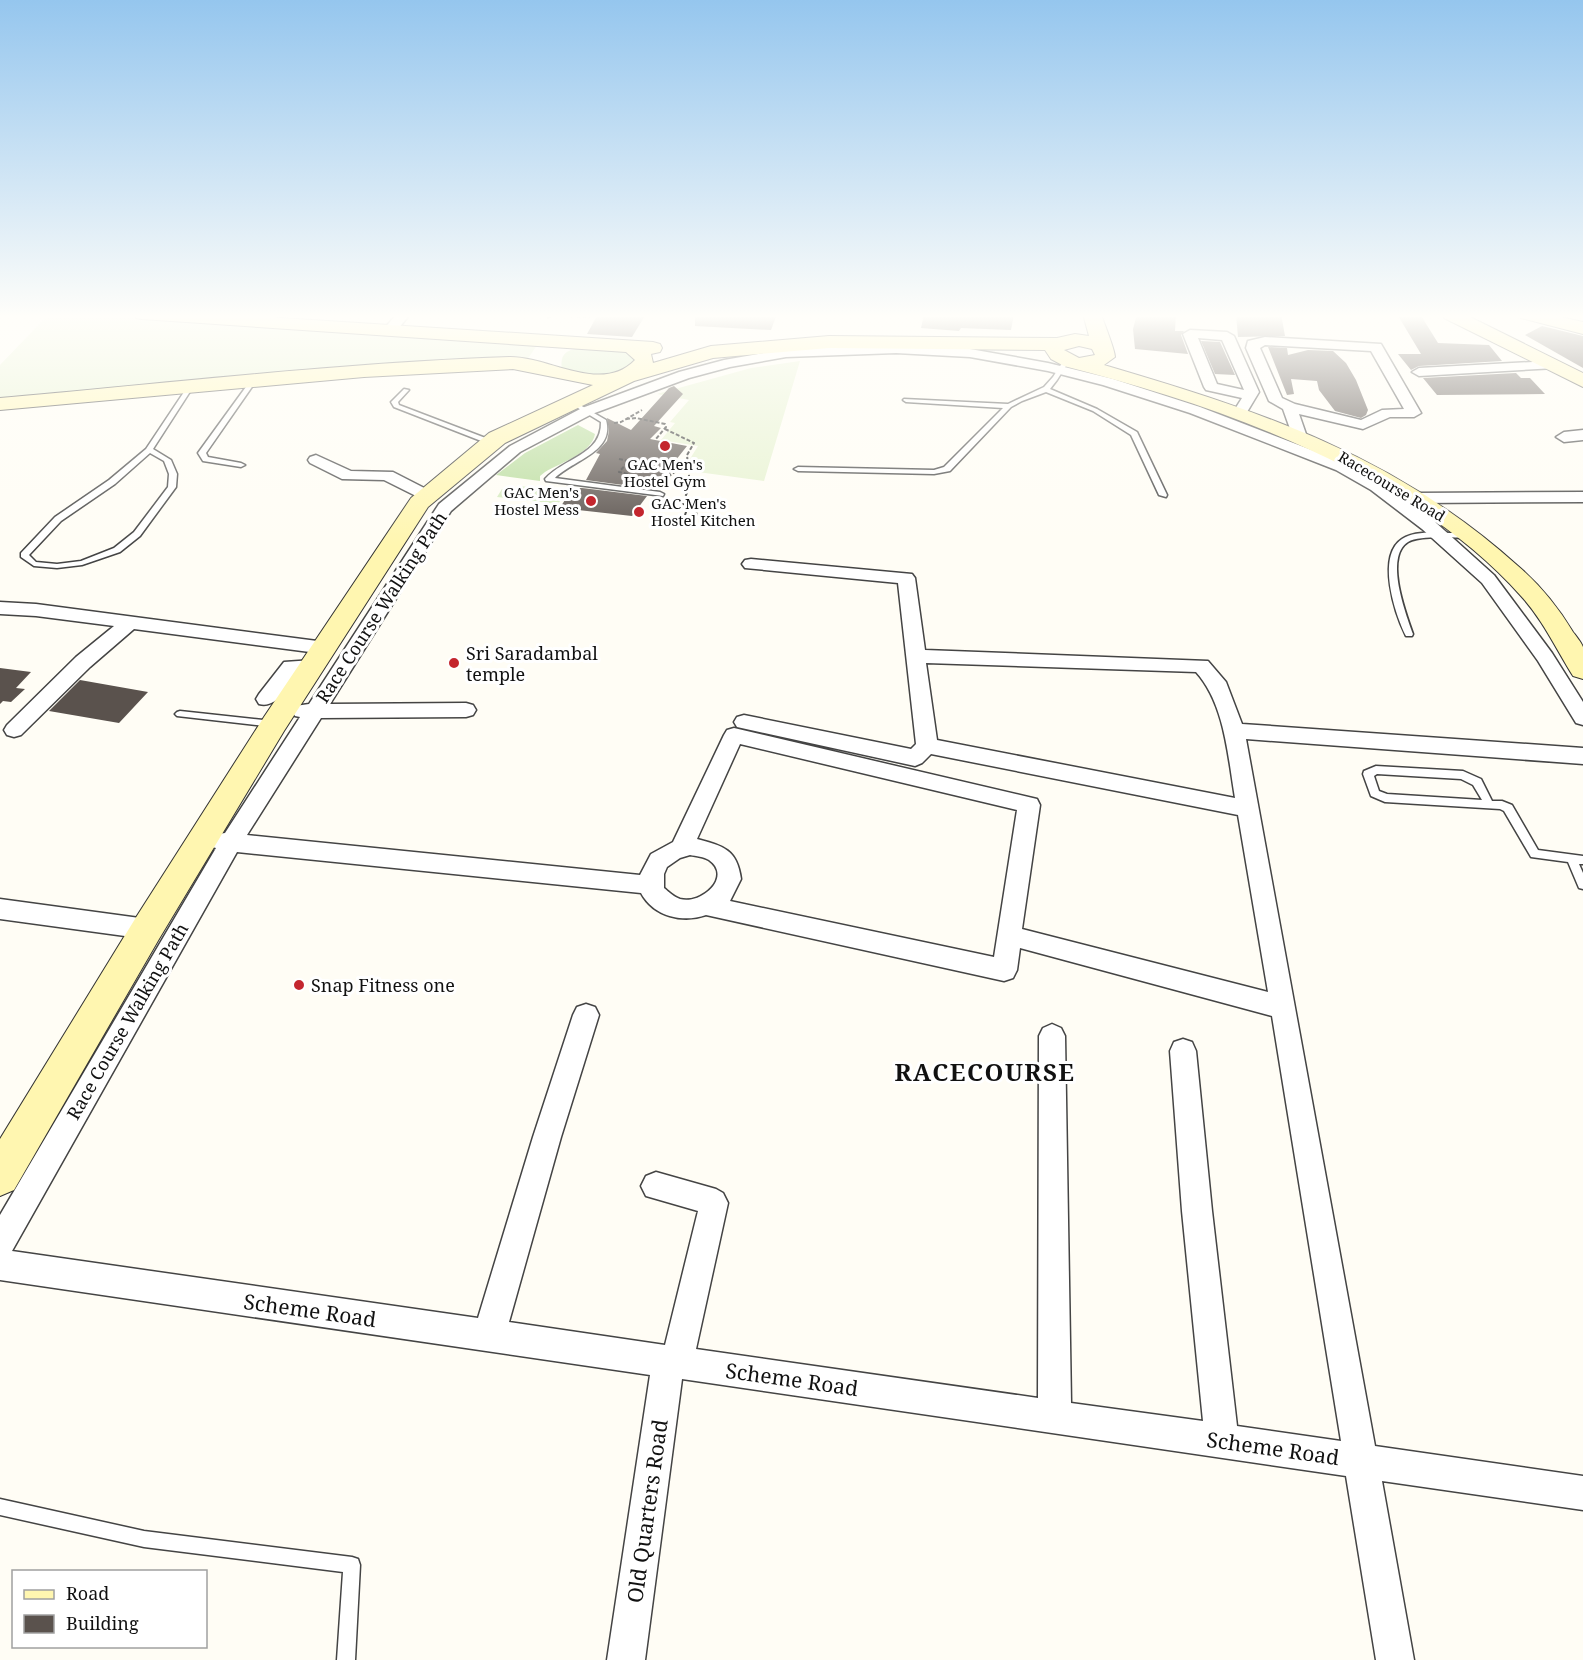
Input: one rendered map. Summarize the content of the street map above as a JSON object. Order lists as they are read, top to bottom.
{
  "streets": {
    "street": [
      "Racecourse Road",
      "Race Course Walking Path",
      "Scheme Road",
      "Old Quarters Road"
    ]
  },
  "crossings": [
    ["Scheme Road", "Old Quarters Road"]
  ],
  "districts": ["RACECOURSE"],
  "places": [
    "GAC Men's Hostel Gym",
    "GAC Men's Hostel Mess",
    "GAC Men's Hostel Kitchen",
    "Sri Saradambal temple",
    "Snap Fitness one"
  ],
  "legend": ["Road", "Building"]
}
